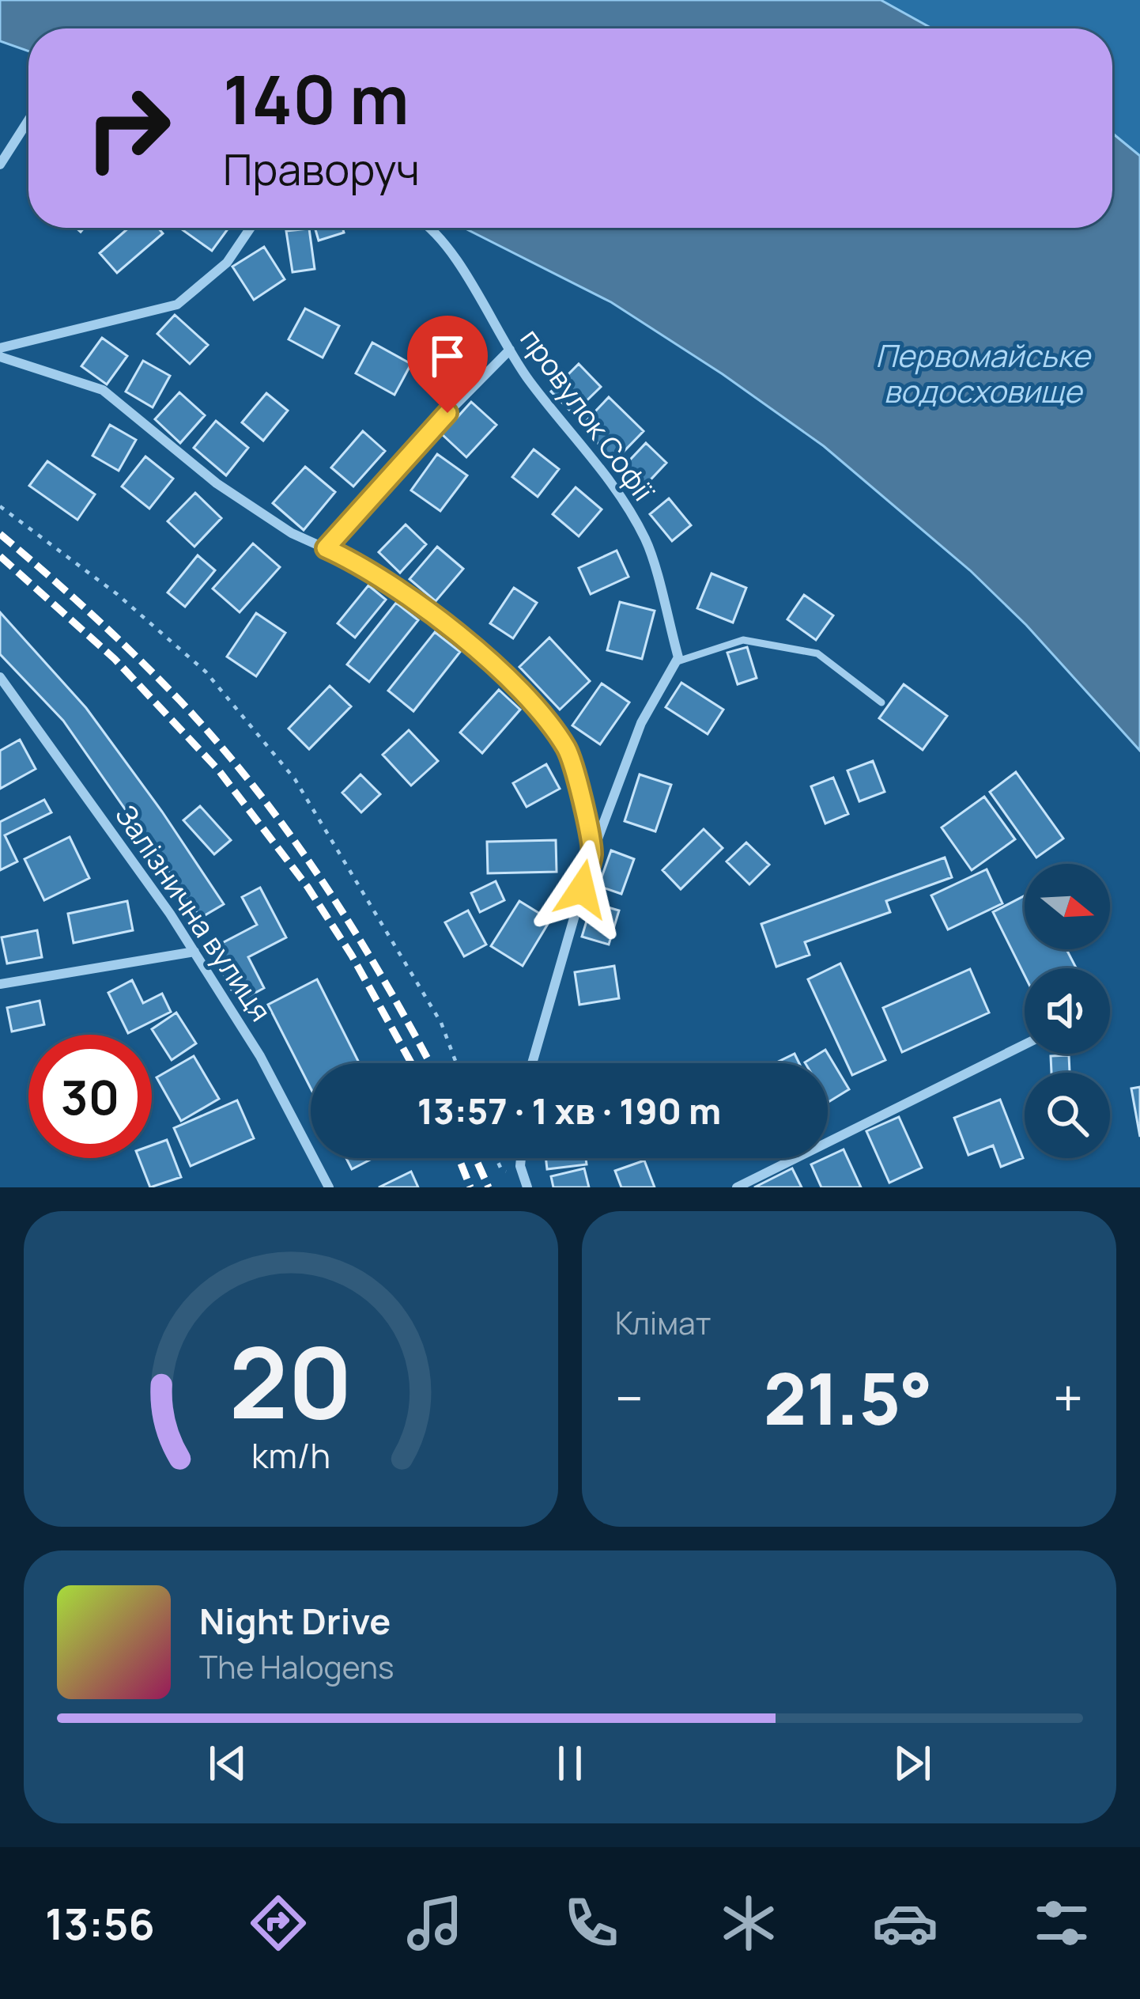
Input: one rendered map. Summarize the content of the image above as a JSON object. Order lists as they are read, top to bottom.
{
  "streets": {
    "street": ["провулок Софії", "Залізнична вулиця"]
  },
  "water": ["Первомайське водосховище"],
  "north": "right",
  "page": {
    "turn": ["140 m", "Праворуч"],
    "limit": "30",
    "trip": "13:57 · 1 хв · 190 m",
    "tile": "Клімат",
    "heat": ["−", "21.5°", "+"],
    "song": ["Night Drive", "The Halogens"],
    "tabs": "13:56",
    "gauge": ["20", "km/h"]
  }
}
